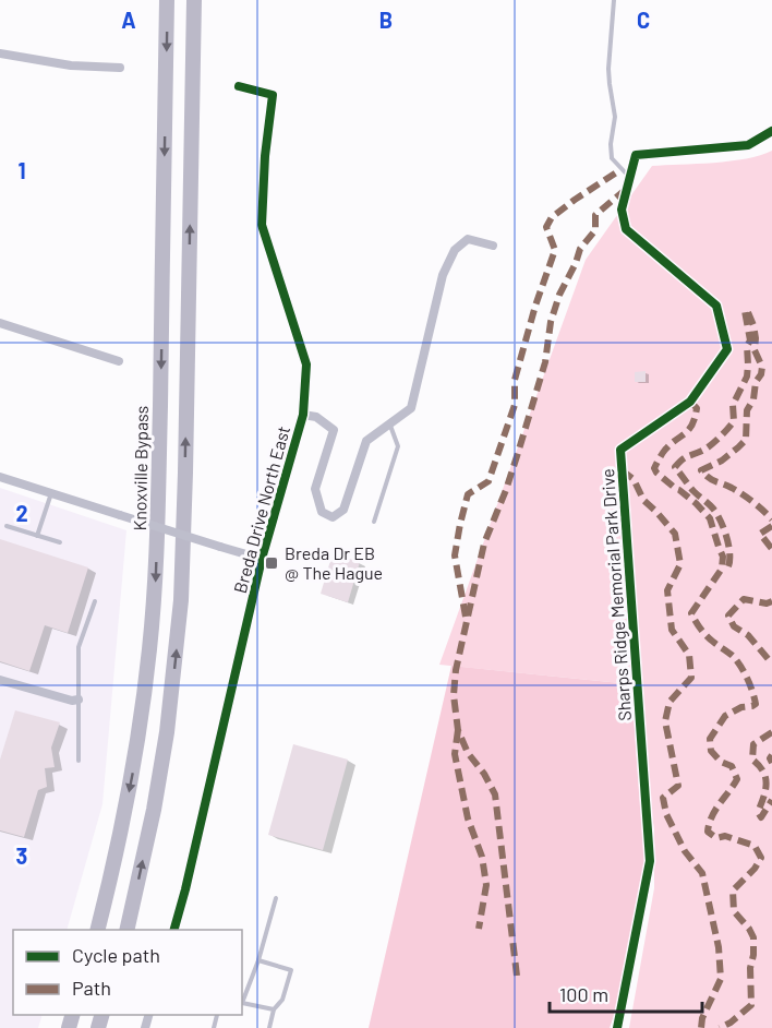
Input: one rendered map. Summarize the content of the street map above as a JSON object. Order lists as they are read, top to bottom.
{
  "streets": {
    "highway": ["Knoxville Bypass"],
    "street": ["Breda Drive North East", "Sharps Ridge Memorial Park Drive"]
  },
  "places": {
    "transit": ["Breda Dr EB @ The Hague"]
  },
  "legend": ["Cycle path", "Path"],
  "scale_bar": "100 m",
  "grid": {
    "columns": ["A", "B", "C"],
    "rows": ["1", "2", "3"]
  }
}
